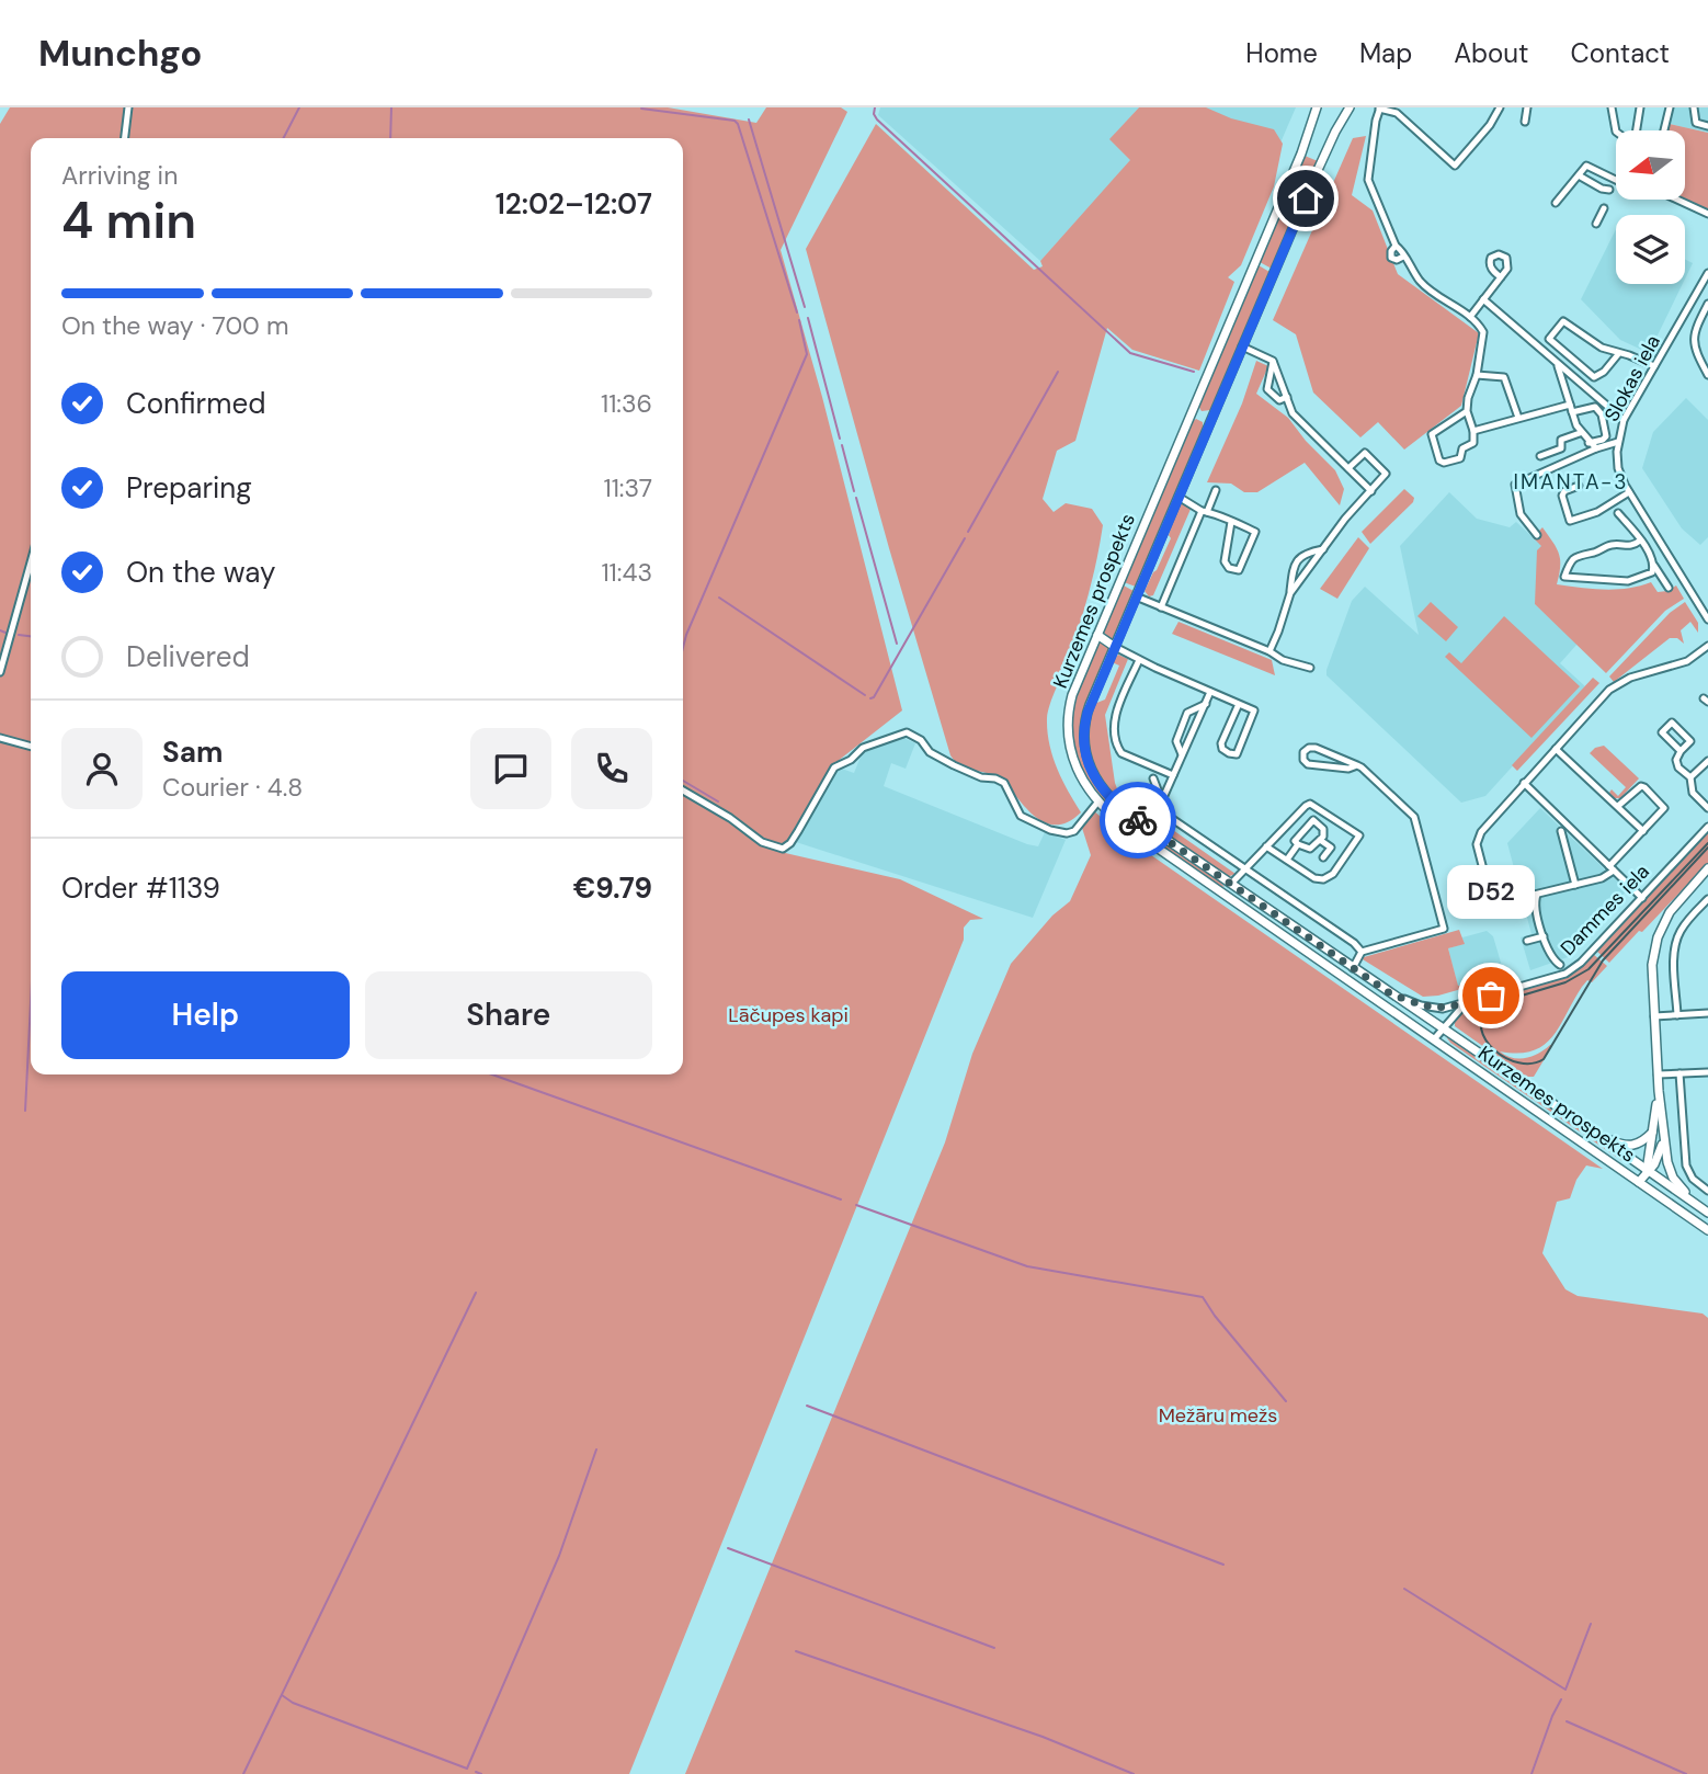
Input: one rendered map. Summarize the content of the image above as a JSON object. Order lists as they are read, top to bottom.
{
  "streets": {
    "main road": ["Kurzemes prospekts"],
    "street": ["Slokas iela", "Dammes iela"]
  },
  "crossings": [
    ["Kurzemes prospekts", "Dammes iela"]
  ],
  "districts": ["IMANTA-3"],
  "parks": ["Lāčupes kapi", "Mežāru mežs"],
  "places": ["D52"],
  "north": "left",
  "page": {
    "header": "Munchgo",
    "nav": [
      "Home",
      "Map",
      "About",
      "Contact"
    ],
    "heading": ["4 min", "Arriving in", "12:02–12:07"],
    "panel": [
      "Sam",
      "Courier · 4.8",
      "Order #1139",
      "€9.79"
    ],
    "bar": "On the way · 700 m",
    "list": [
      ["Confirmed", "11:36"],
      ["Preparing", "11:37"],
      ["On the way", "11:43"],
      "Delivered"
    ],
    "bubble": "D52",
    "buttons": ["Help", "Share"]
  }
}
